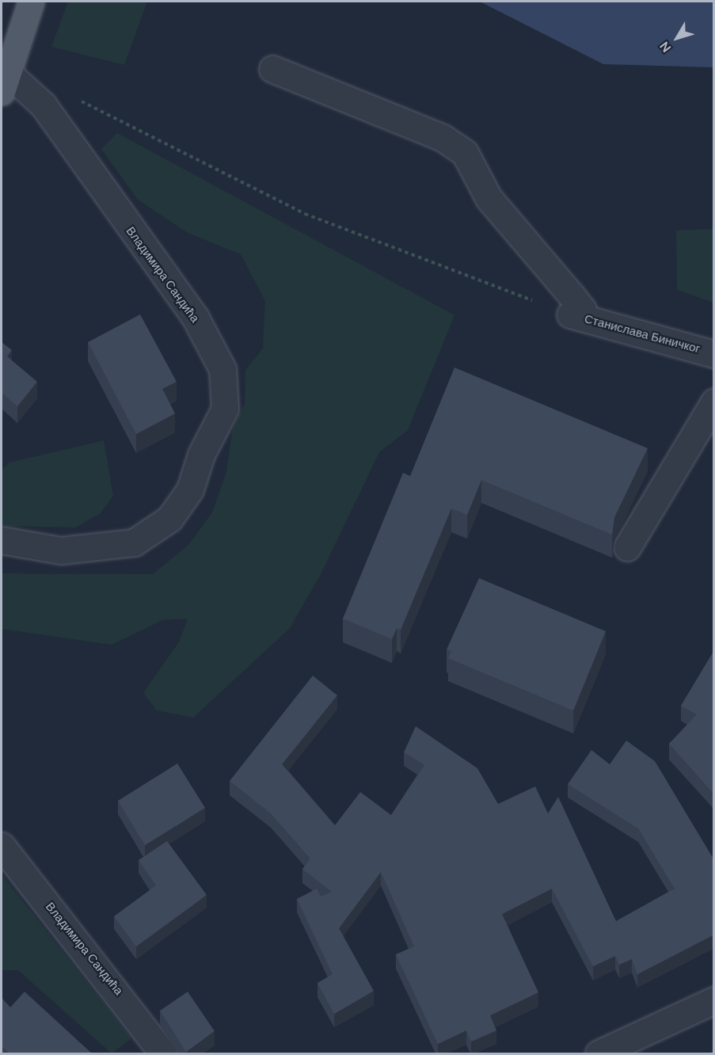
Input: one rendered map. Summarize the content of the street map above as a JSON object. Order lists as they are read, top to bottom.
{
  "streets": {
    "street": ["Владимира Сандића", "Станислава Биничког"]
  },
  "north": "bottom left"
}
